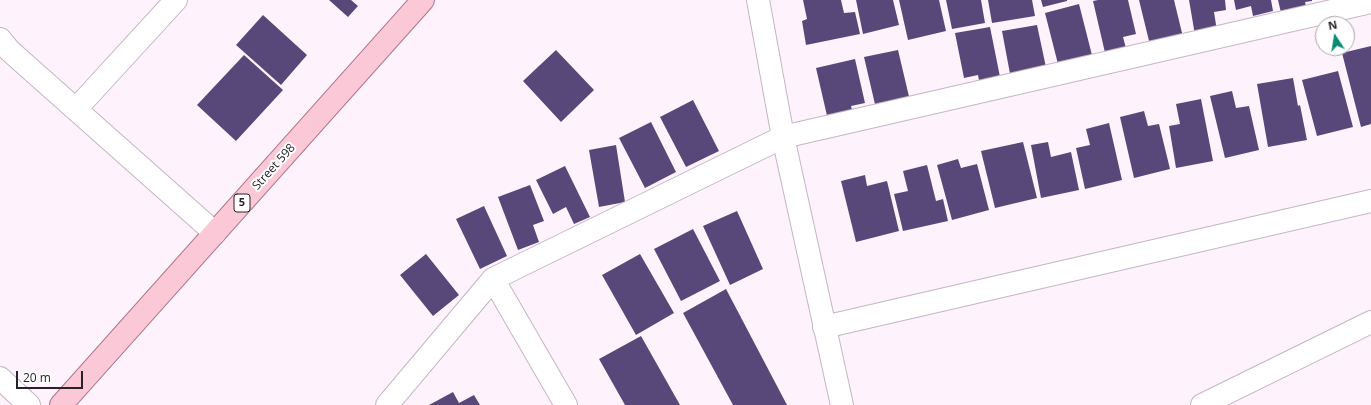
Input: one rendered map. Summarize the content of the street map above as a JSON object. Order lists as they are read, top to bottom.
{
  "streets": {
    "main road": ["Street 598", "5"]
  },
  "scale_bar": "20 m",
  "north": "top"
}
